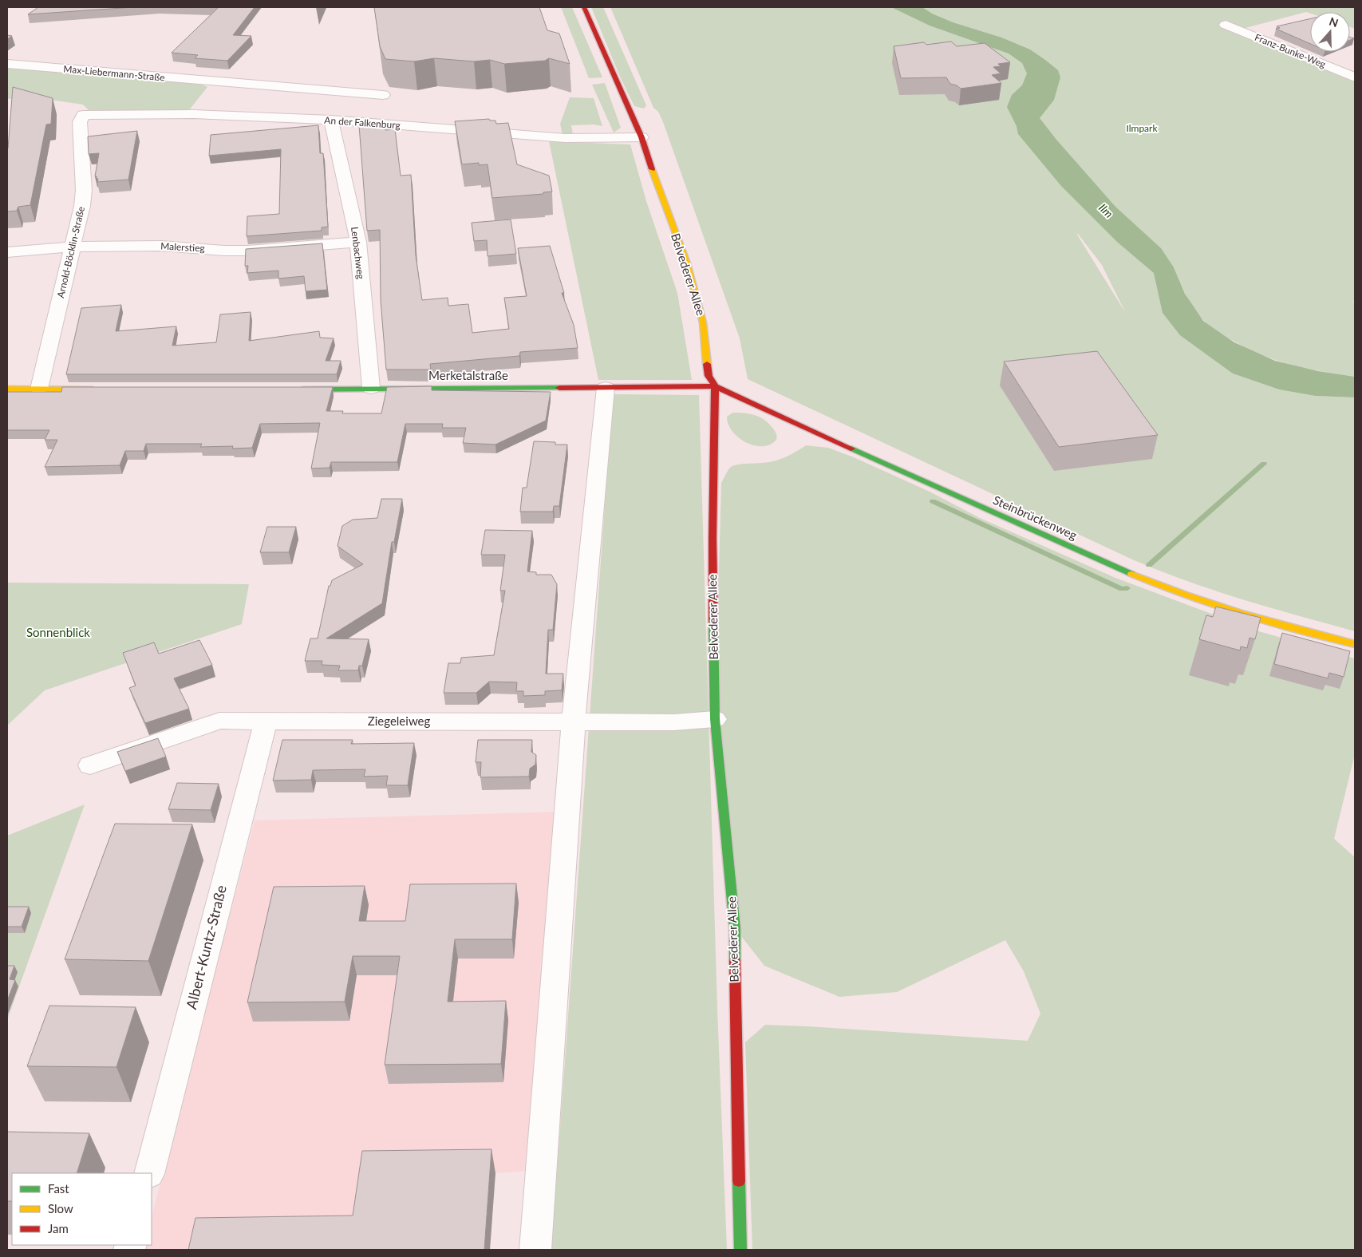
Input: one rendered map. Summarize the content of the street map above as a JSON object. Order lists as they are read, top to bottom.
{
  "streets": {
    "street": [
      "Franz-Bunke-Weg",
      "Max-Liebermann-Straße",
      "An der Falkenburg",
      "Malerstieg",
      "Arnold-Böcklin-Straße",
      "Lenbachweg",
      "Belvederer Allee",
      "Merketalstraße",
      "Steinbrückenweg",
      "Ziegeleiweg",
      "Albert-Kuntz-Straße"
    ]
  },
  "crossings": [
    ["An der Falkenburg", "Arnold-Böcklin-Straße"],
    ["An der Falkenburg", "Lenbachweg"],
    ["An der Falkenburg", "Belvederer Allee"],
    ["Malerstieg", "Arnold-Böcklin-Straße"],
    ["Malerstieg", "Lenbachweg"],
    ["Lenbachweg", "Merketalstraße"],
    ["Belvederer Allee", "Merketalstraße"],
    ["Belvederer Allee", "Steinbrückenweg"],
    ["Belvederer Allee", "Ziegeleiweg"],
    ["Merketalstraße", "Steinbrückenweg"],
    ["Ziegeleiweg", "Albert-Kuntz-Straße"]
  ],
  "water": ["Ilm"],
  "parks": ["Ilmpark", "Sonnenblick"],
  "legend": ["Fast", "Slow", "Jam"],
  "north": "top"
}
